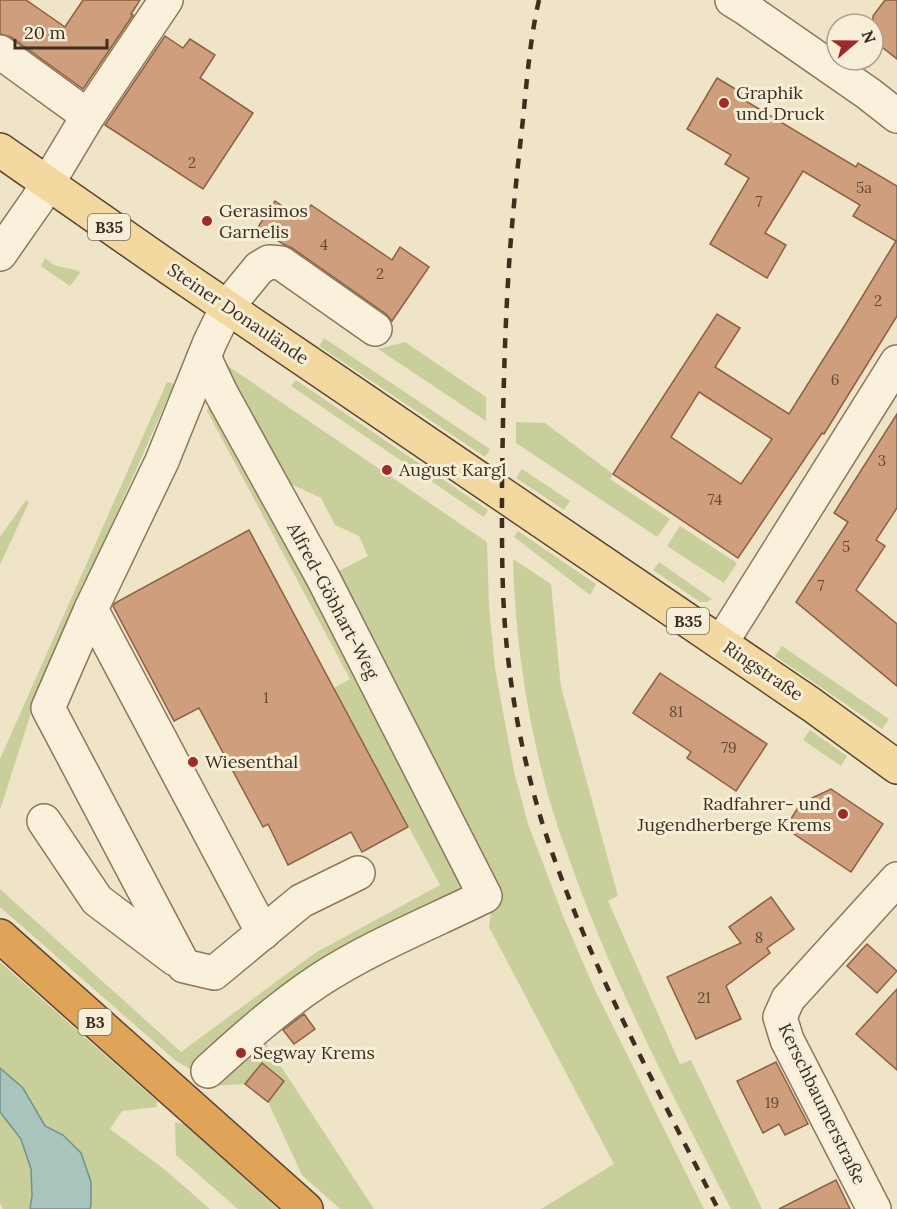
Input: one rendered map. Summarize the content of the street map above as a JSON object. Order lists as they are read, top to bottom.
{
  "streets": {
    "highway": ["B3"],
    "main road": ["B35", "Steiner Donaulände", "Ringstraße"],
    "street": ["Alfred-Göbhart-Weg", "Kerschbaumerstraße"]
  },
  "crossings": [
    ["Steiner Donaulände", "Ringstraße"]
  ],
  "places": [
    "Graphik und Druck",
    "Gerasimos Garnelis",
    "August Kargl",
    "Wiesenthal",
    "Radfahrer- und Jugendherberge Krems",
    "Segway Krems"
  ],
  "house_numbers": [
    "2",
    "5a",
    "7",
    "4",
    "2",
    "2",
    "6",
    "3",
    "74",
    "5",
    "7",
    "1",
    "81",
    "79",
    "8",
    "21",
    "19"
  ],
  "scale_bar": "20 m",
  "north": "right"
}
